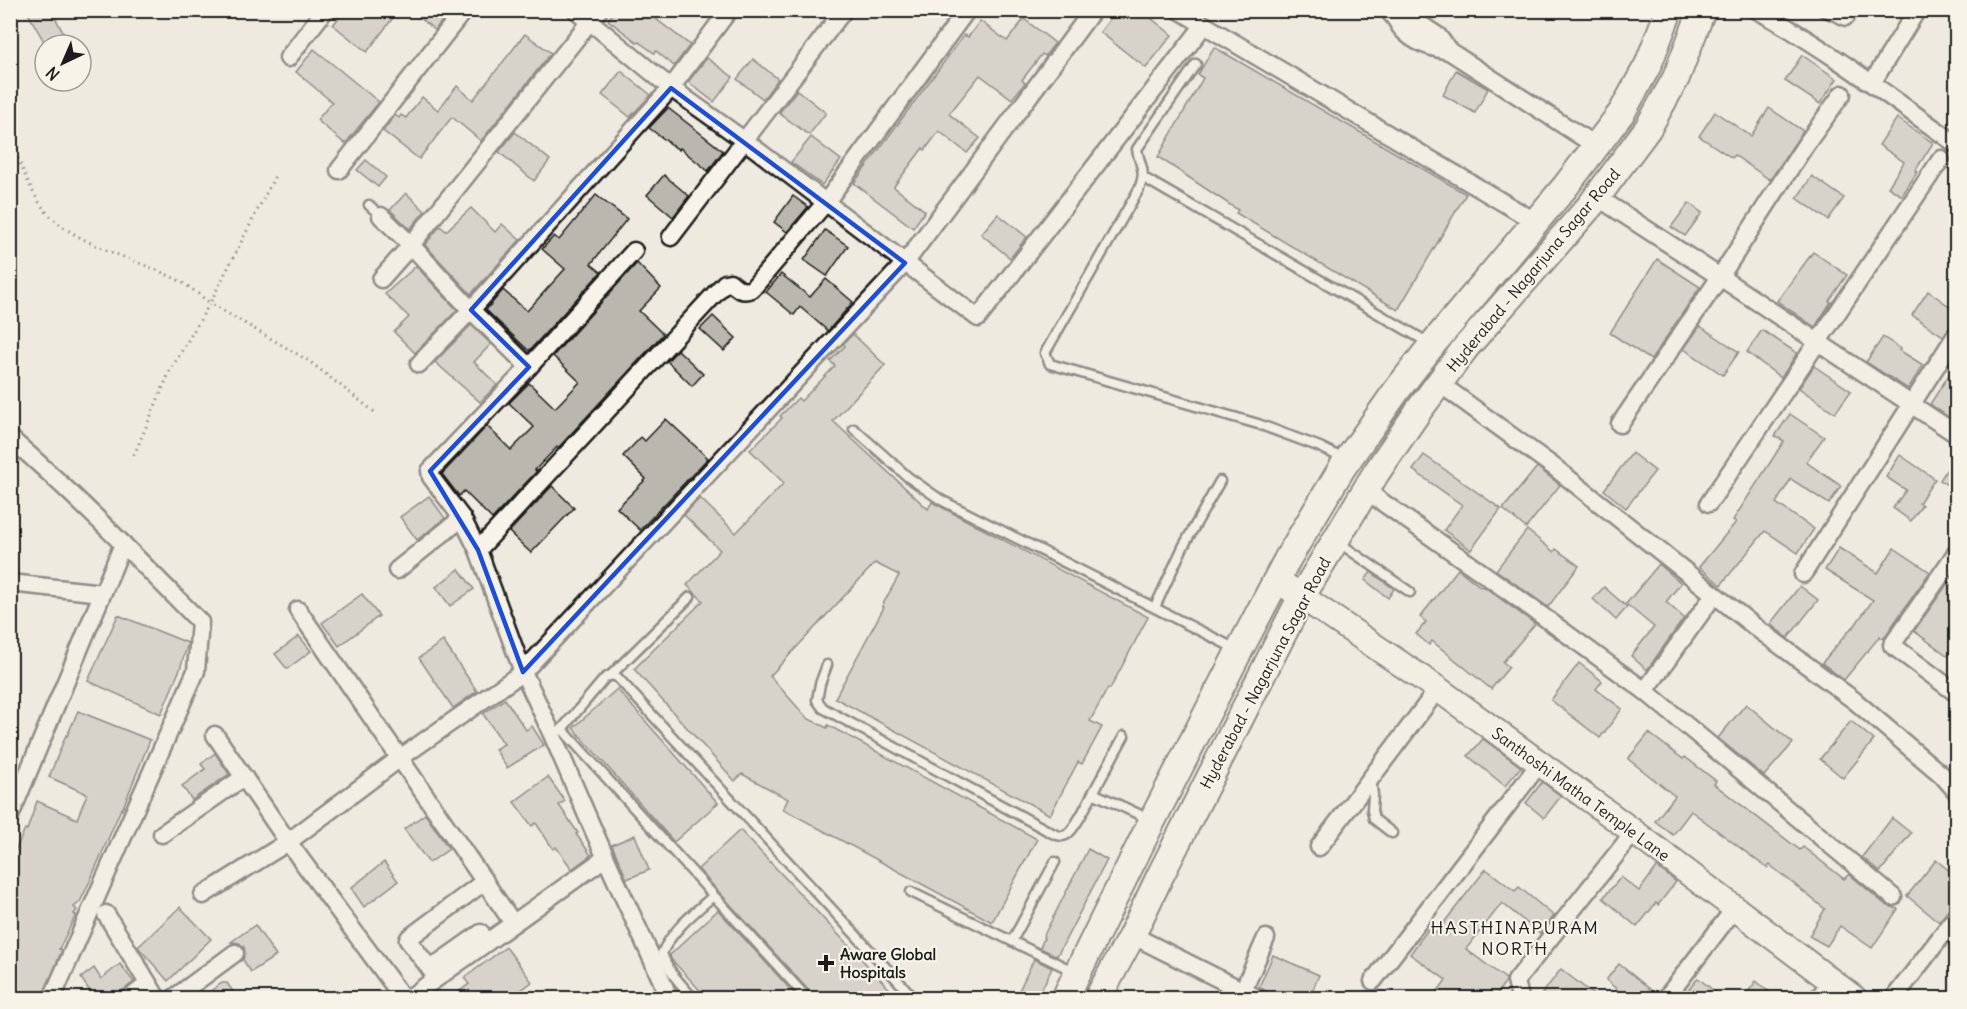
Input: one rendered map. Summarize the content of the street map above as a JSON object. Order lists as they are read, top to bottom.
{
  "streets": {
    "main road": ["Hyderabad - Nagarjuna Sagar Road"],
    "street": ["Santhoshi Matha Temple Lane"]
  },
  "crossings": [
    ["Hyderabad - Nagarjuna Sagar Road", "Santhoshi Matha Temple Lane"]
  ],
  "districts": ["HASTHINAPURAM NORTH"],
  "places": {
    "health": ["Aware Global Hospitals"]
  },
  "north": "bottom left"
}
